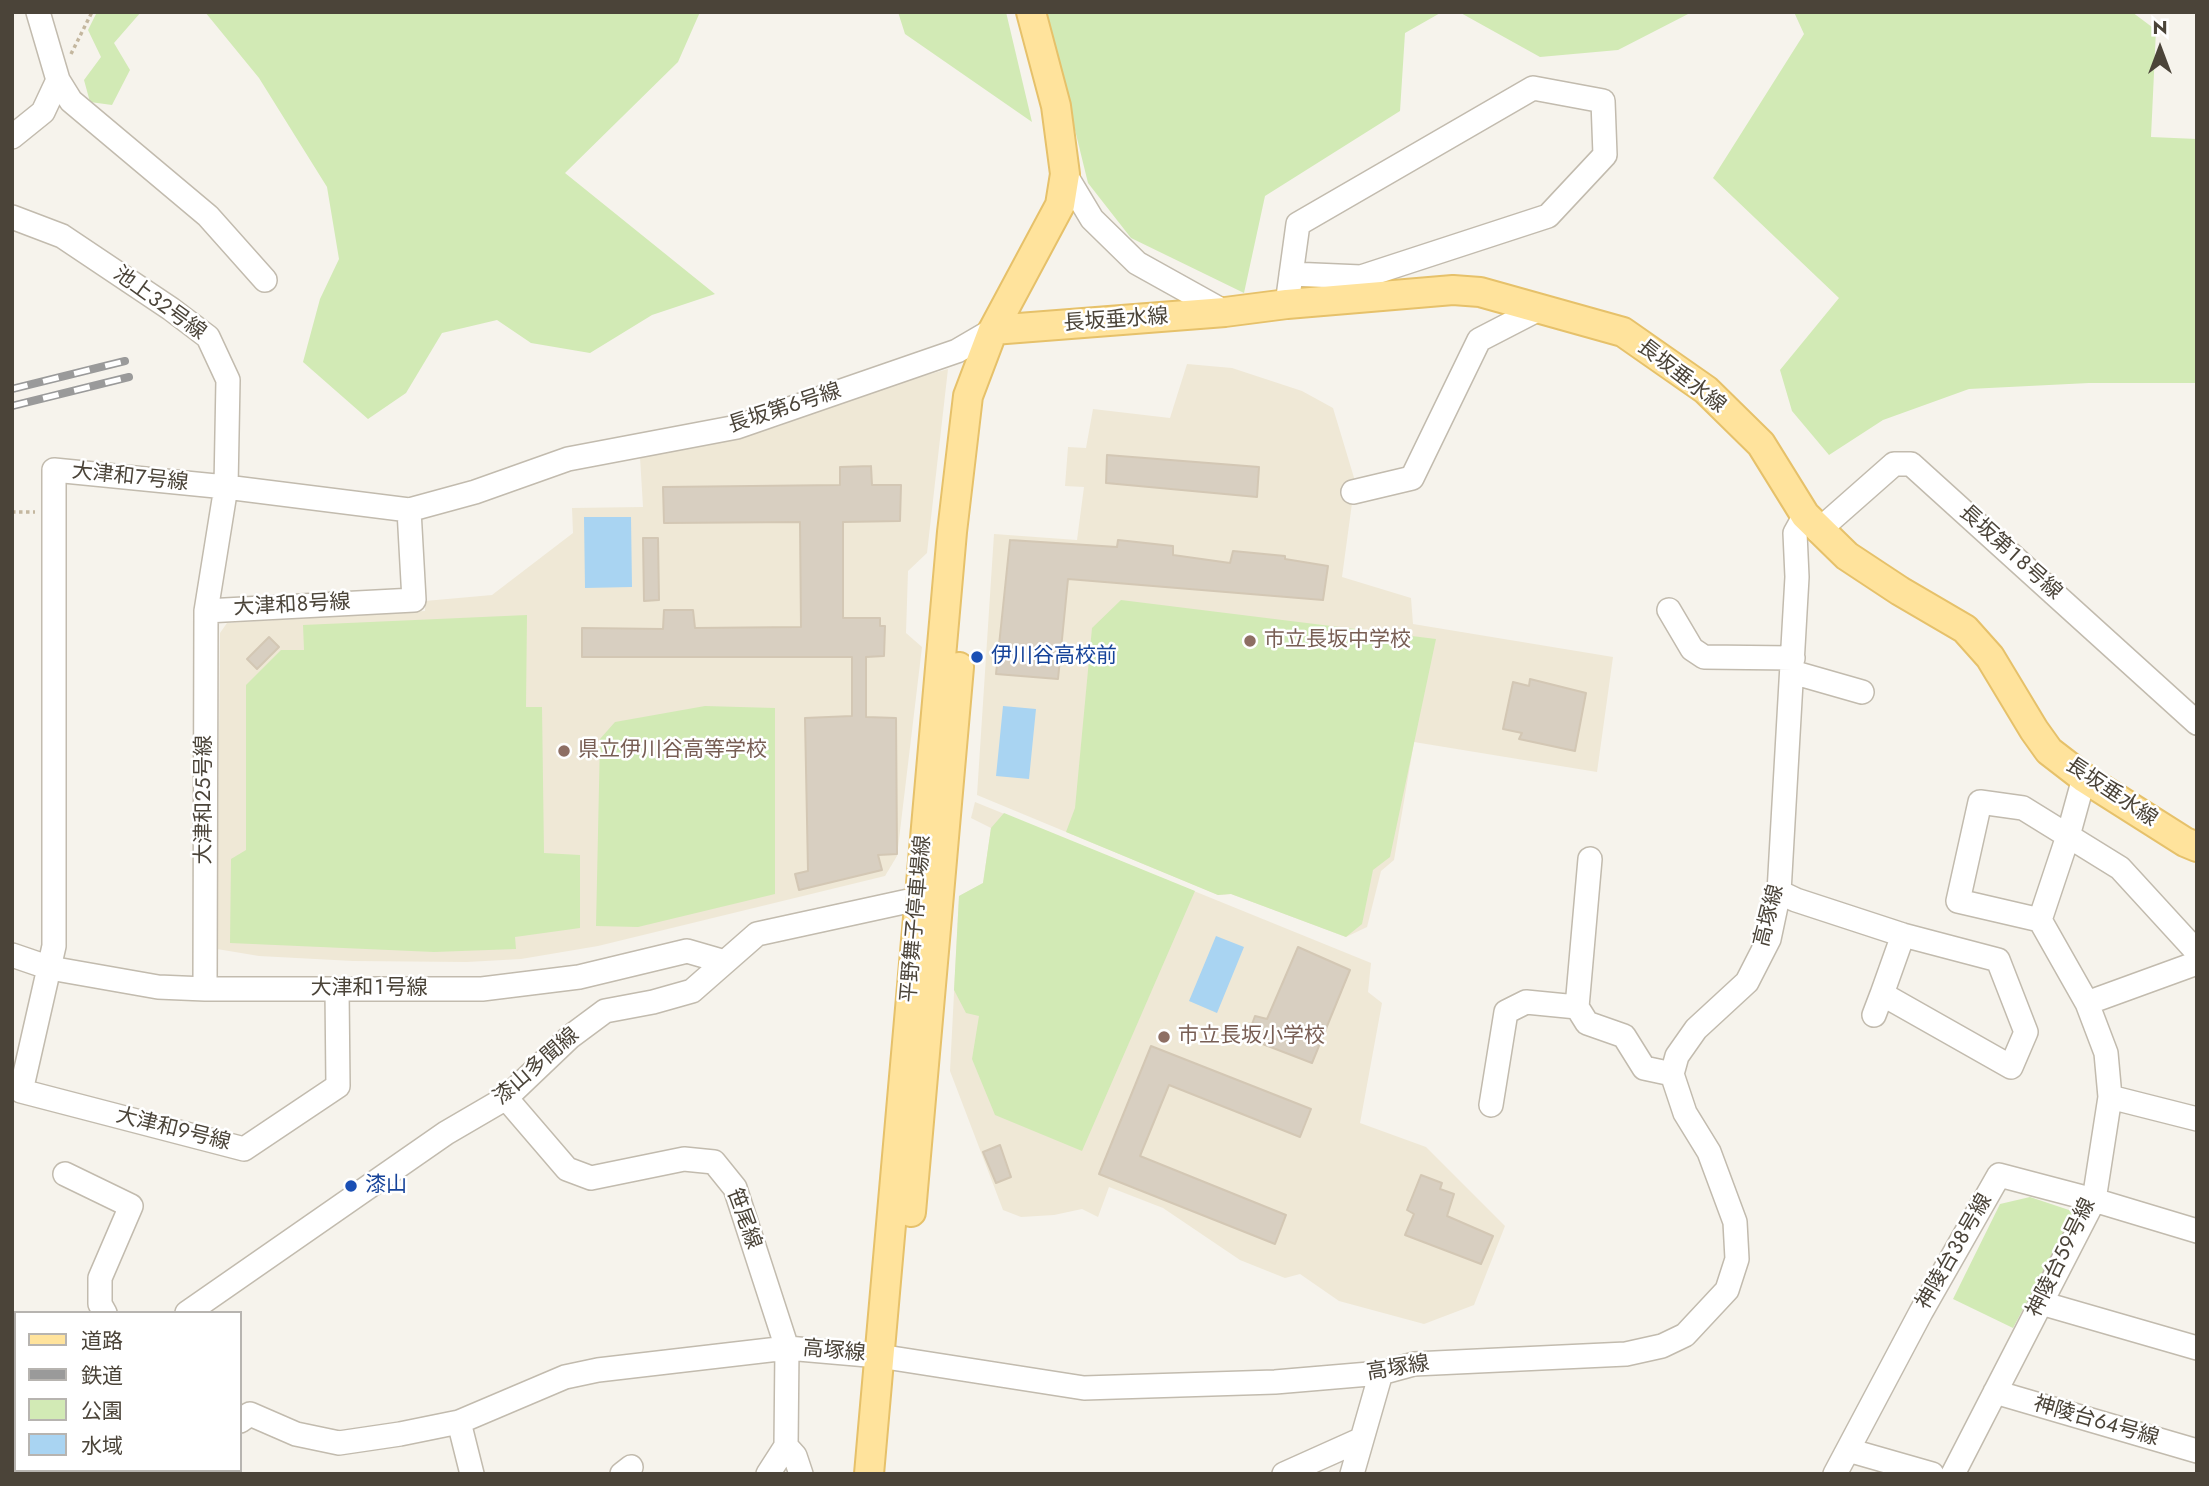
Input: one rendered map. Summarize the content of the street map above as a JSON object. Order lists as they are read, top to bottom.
{
  "streets": {
    "main road": ["長坂垂水線", "平野舞子停車場線"],
    "street": [
      "池上３２号線",
      "長坂第６号線",
      "大津和７号線",
      "長坂第１８号線",
      "大津和８号線",
      "大津和２５号線",
      "高塚線",
      "大津和１号線",
      "漆山多聞線",
      "大津和９号線",
      "笹尾線",
      "神陵台３８号線",
      "神陵台５９号線",
      "神陵台６４号線"
    ]
  },
  "crossings": [
    ["池上３２号線", "大津和７号線"],
    ["池上３２号線", "大津和８号線"],
    ["長坂垂水線", "長坂第６号線"],
    ["長坂垂水線", "長坂第１８号線"],
    ["長坂垂水線", "高塚線"],
    ["長坂垂水線", "平野舞子停車場線"],
    ["長坂第６号線", "大津和７号線"],
    ["長坂第６号線", "平野舞子停車場線"],
    ["大津和７号線", "大津和８号線"],
    ["大津和７号線", "大津和１号線"],
    ["大津和７号線", "大津和９号線"],
    ["長坂第１８号線", "高塚線"],
    ["大津和８号線", "大津和２５号線"],
    ["大津和２５号線", "大津和１号線"],
    ["高塚線", "平野舞子停車場線"],
    ["高塚線", "笹尾線"],
    ["平野舞子停車場線", "漆山多聞線"],
    ["大津和１号線", "漆山多聞線"],
    ["大津和１号線", "大津和９号線"],
    ["漆山多聞線", "笹尾線"],
    ["神陵台３８号線", "神陵台５９号線"],
    ["神陵台５９号線", "神陵台６４号線"]
  ],
  "places": [
    "市立長坂中学校",
    "伊川谷高校前",
    "県立伊川谷高等学校",
    "市立長坂小学校",
    "漆山"
  ],
  "legend": [
    "道路",
    "鉄道",
    "公園",
    "水域"
  ],
  "north": "top"
}
